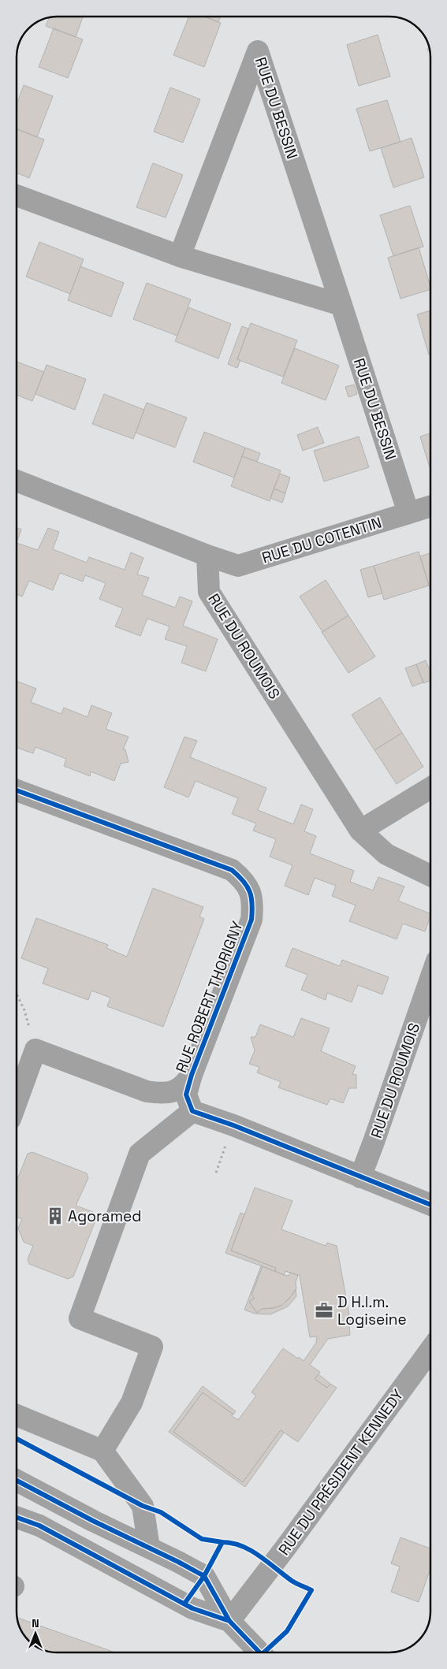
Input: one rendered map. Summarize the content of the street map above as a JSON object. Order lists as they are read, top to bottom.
{
  "streets": {
    "street": [
      "RUE DU BESSIN",
      "RUE DU COTENTIN",
      "RUE DU ROUMOIS",
      "RUE ROBERT THORIGNY",
      "RUE DU PRÉSIDENT KENNEDY"
    ]
  },
  "crossings": [
    ["RUE DU BESSIN", "RUE DU COTENTIN"],
    ["RUE DU COTENTIN", "RUE DU ROUMOIS"]
  ],
  "places": {
    "building": ["Agoramed"],
    "office": ["D H.l.m. Logiseine"]
  },
  "north": "top"
}
